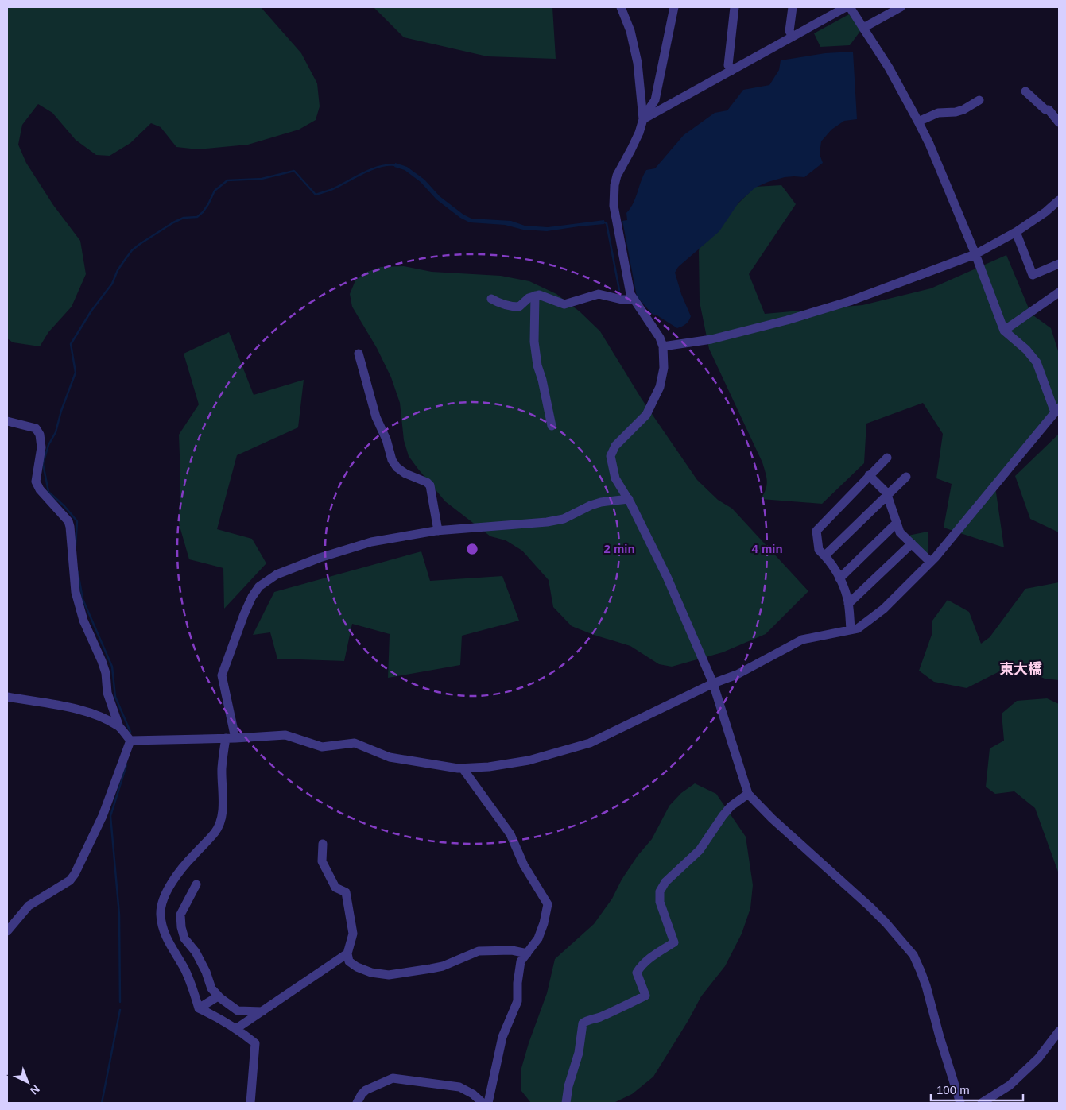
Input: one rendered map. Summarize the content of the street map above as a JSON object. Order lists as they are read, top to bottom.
{
  "districts": ["東大橋"],
  "scale_bar": "100 m",
  "north": "bottom right",
  "rings": ["2 min", "4 min"]
}
